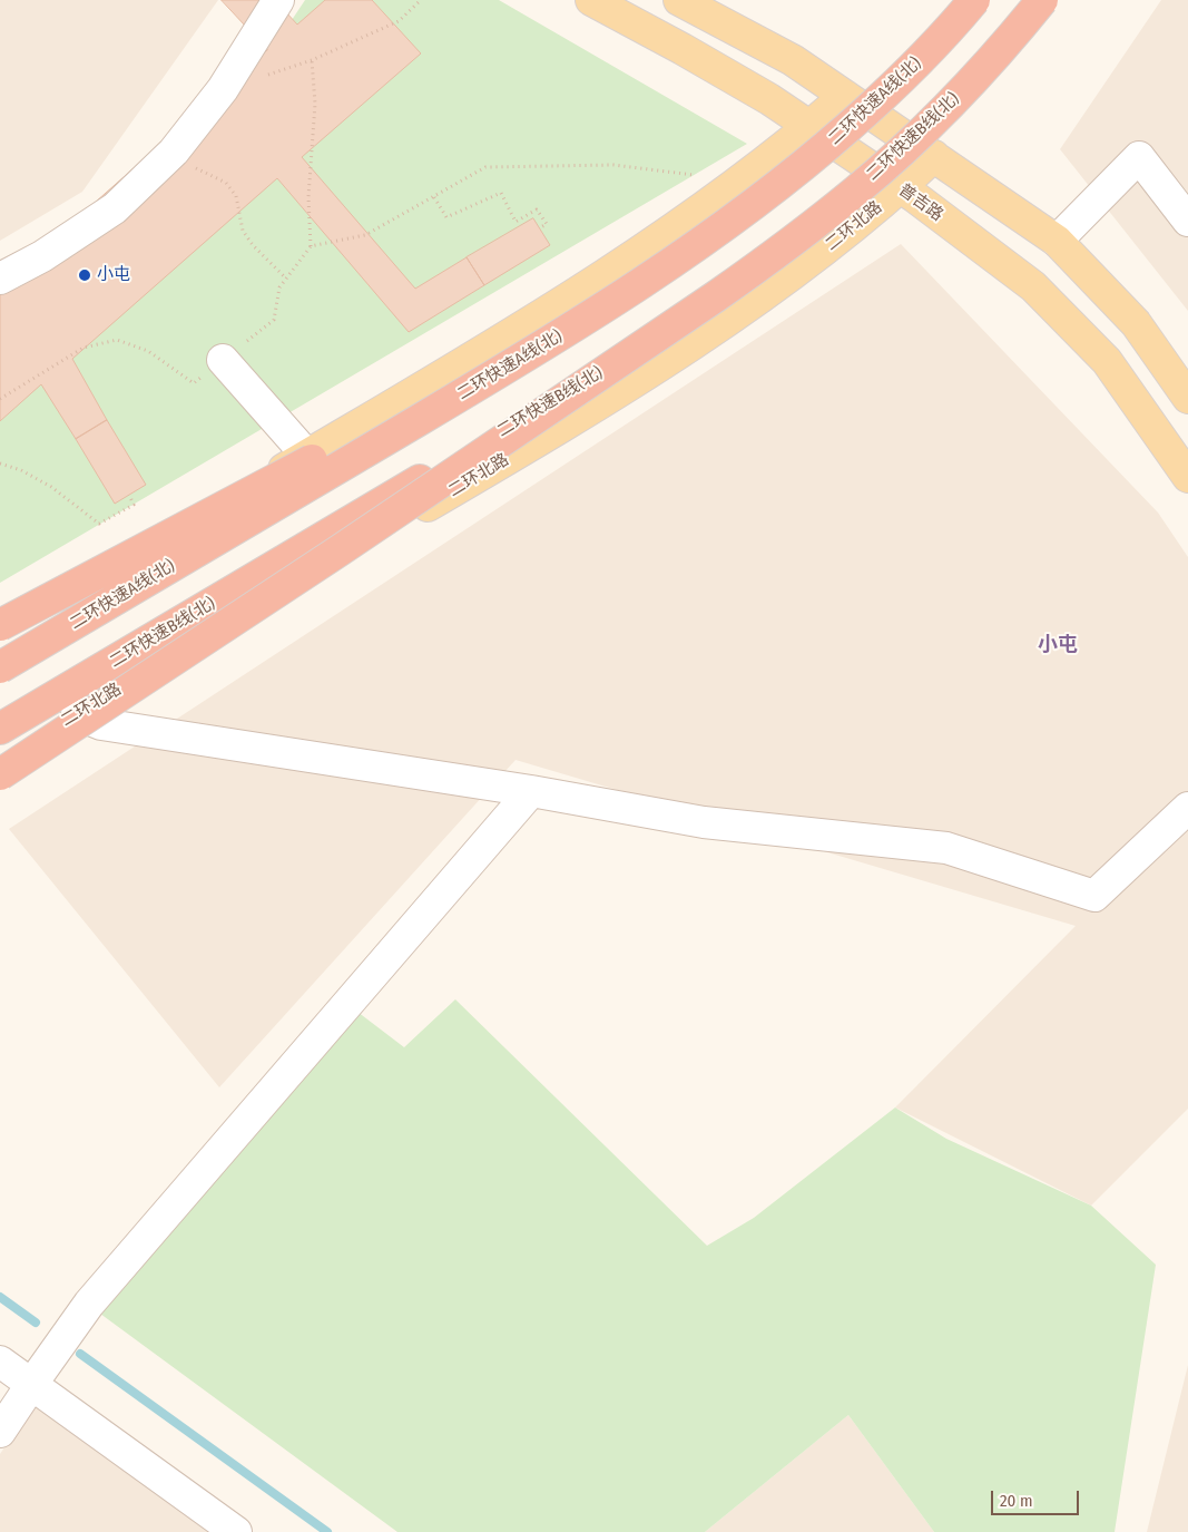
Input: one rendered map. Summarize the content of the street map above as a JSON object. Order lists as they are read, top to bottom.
{
  "streets": {
    "highway": ["二环快速A线(北)", "二环快速B线(北)"],
    "main road": ["普吉路", "二环北路"]
  },
  "crossings": [
    ["普吉路", "二环北路"]
  ],
  "districts": ["小屯"],
  "places": ["小屯"],
  "scale_bar": "20 m"
}
